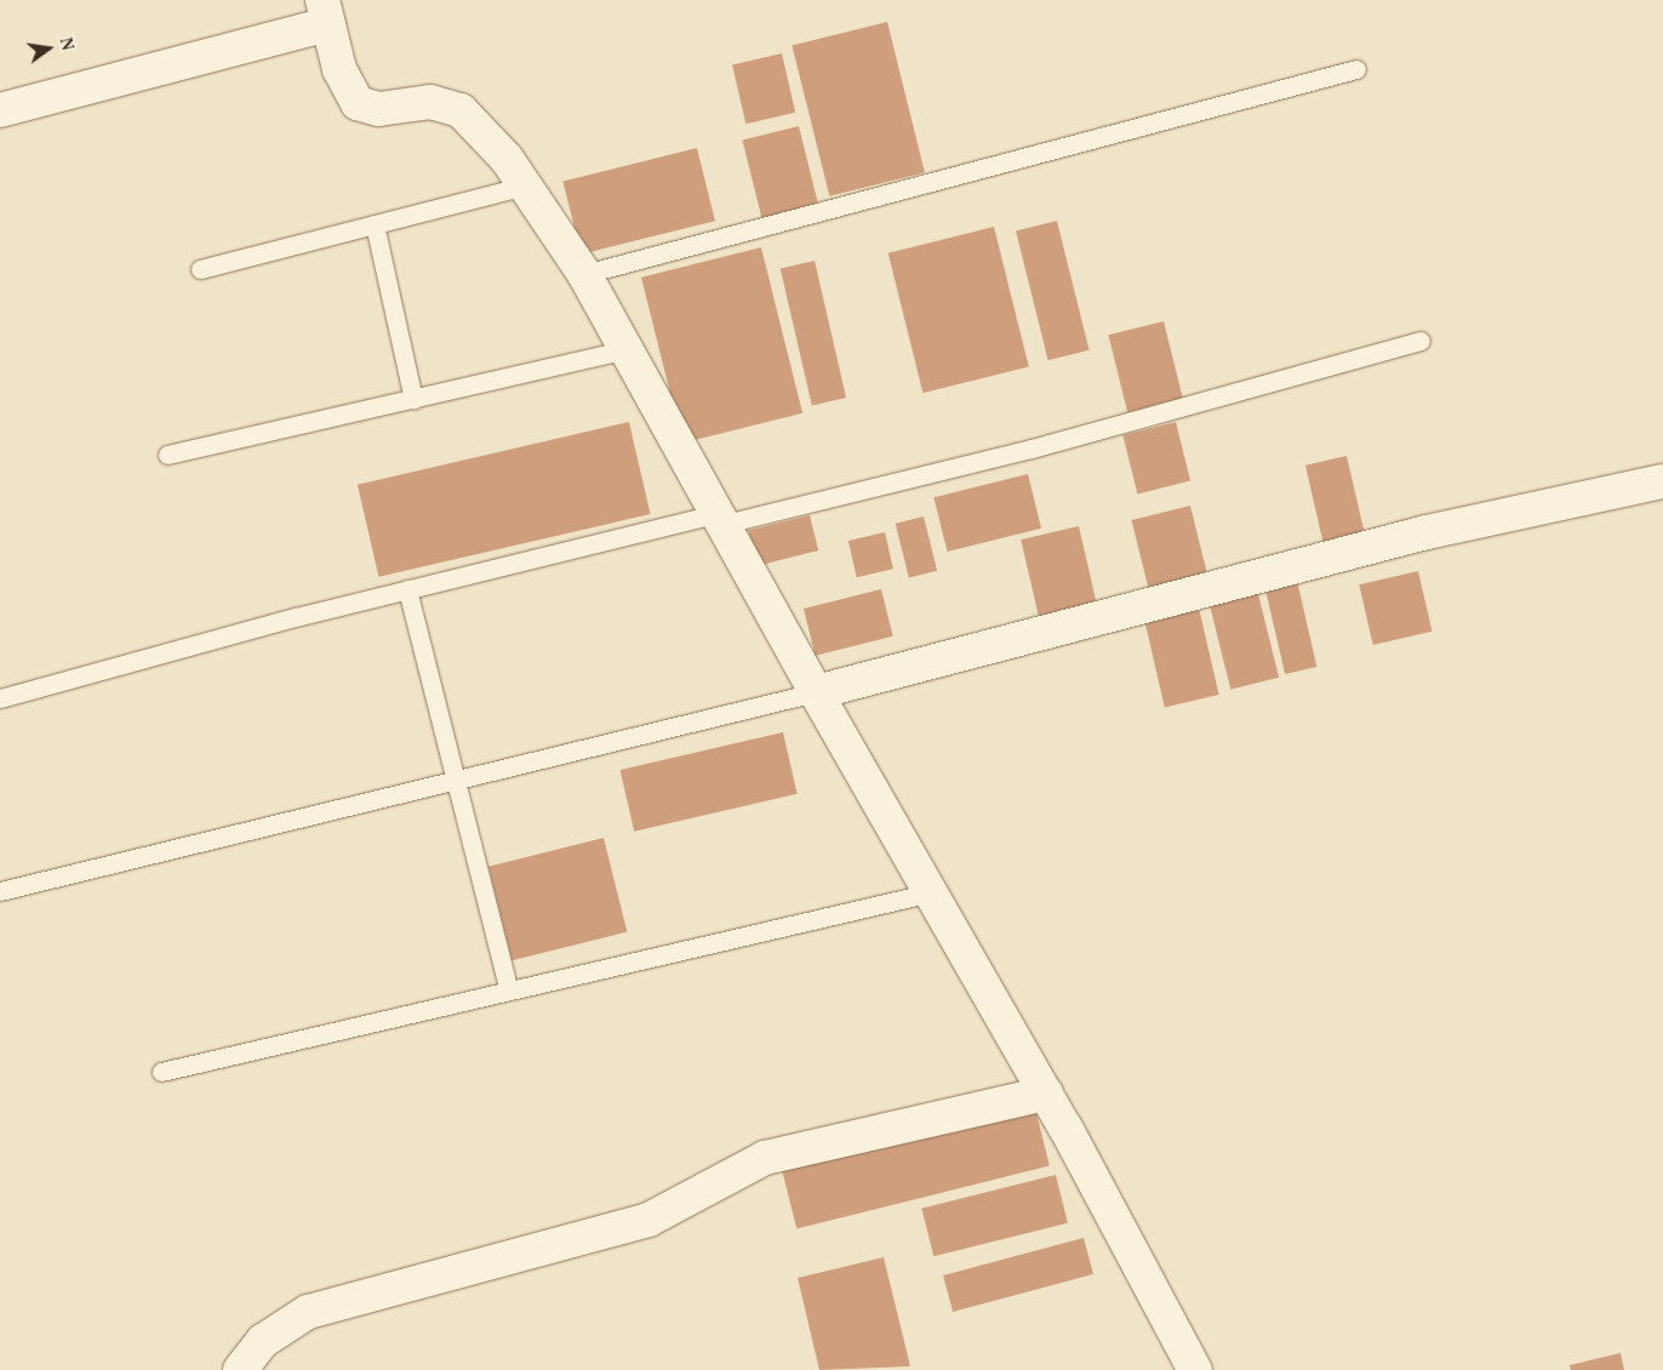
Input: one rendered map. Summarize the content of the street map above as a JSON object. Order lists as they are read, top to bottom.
{
  "north": "right"
}
